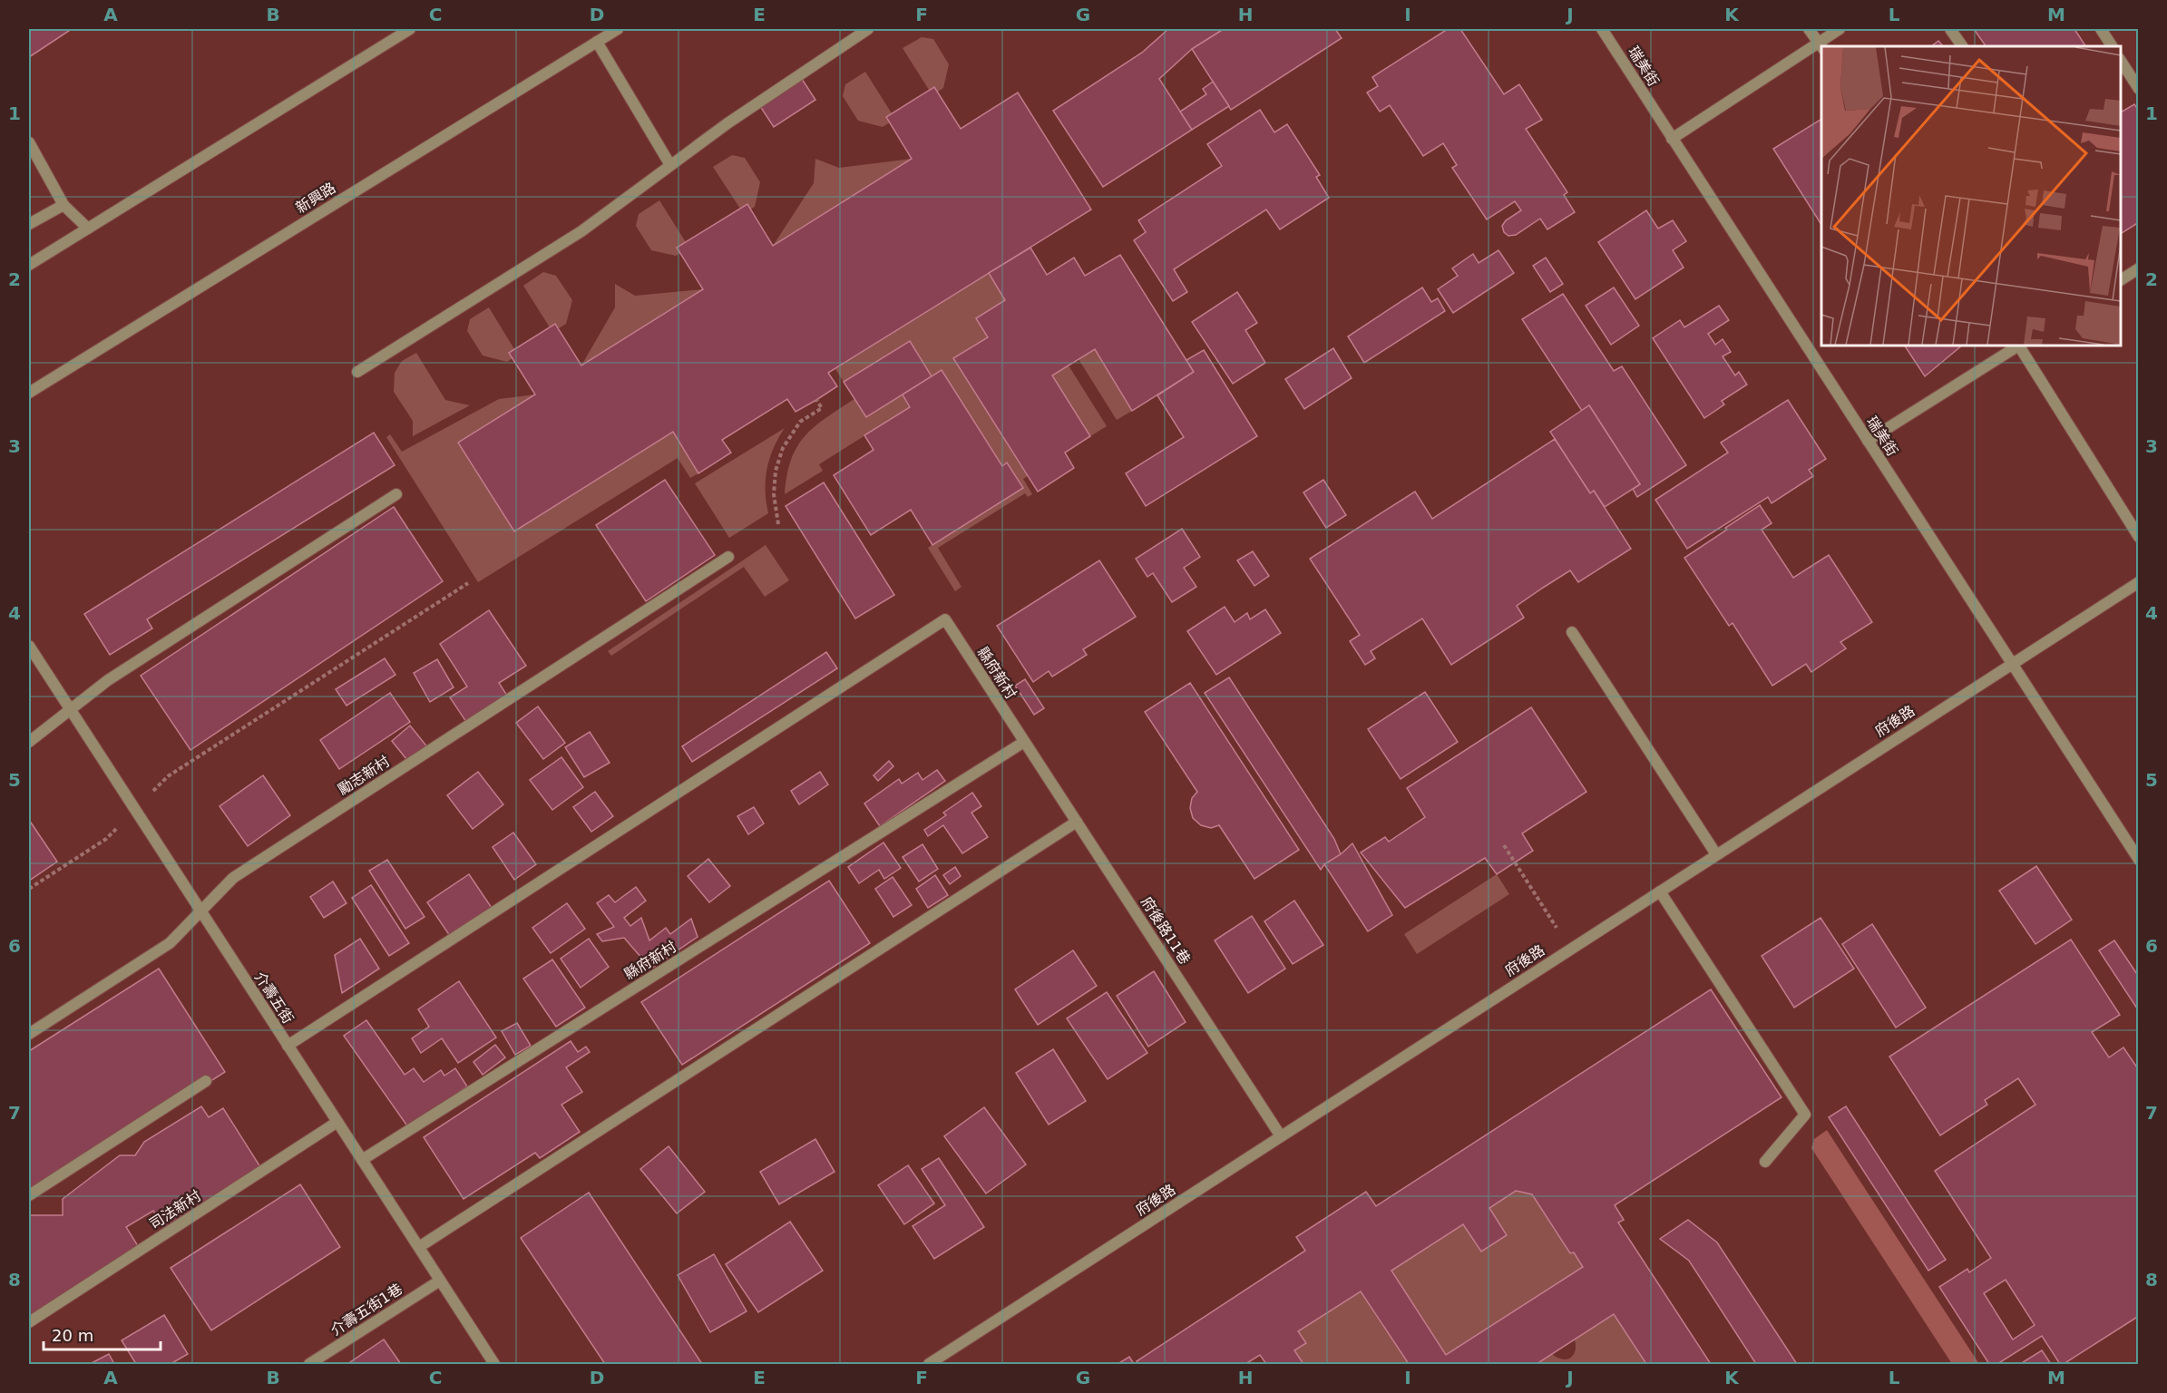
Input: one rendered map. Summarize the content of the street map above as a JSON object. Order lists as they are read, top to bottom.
{
  "streets": {
    "street": [
      "瑞美街",
      "新興路",
      "縣府新村",
      "府後路",
      "勵志新村",
      "府後路11巷",
      "介壽五街",
      "司法新村",
      "介壽五街1巷"
    ]
  },
  "crossings": [
    ["瑞美街", "府後路"],
    ["縣府新村", "府後路11巷"],
    ["縣府新村", "介壽五街"],
    ["府後路", "府後路11巷"],
    ["勵志新村", "介壽五街"],
    ["介壽五街", "司法新村"],
    ["介壽五街", "介壽五街1巷"]
  ],
  "scale_bar": "20 m",
  "grid": {
    "columns": [
      "A",
      "B",
      "C",
      "D",
      "E",
      "F",
      "G",
      "H",
      "I",
      "J",
      "K",
      "L",
      "M"
    ],
    "rows": [
      "1",
      "2",
      "3",
      "4",
      "5",
      "6",
      "7",
      "8"
    ]
  }
}
